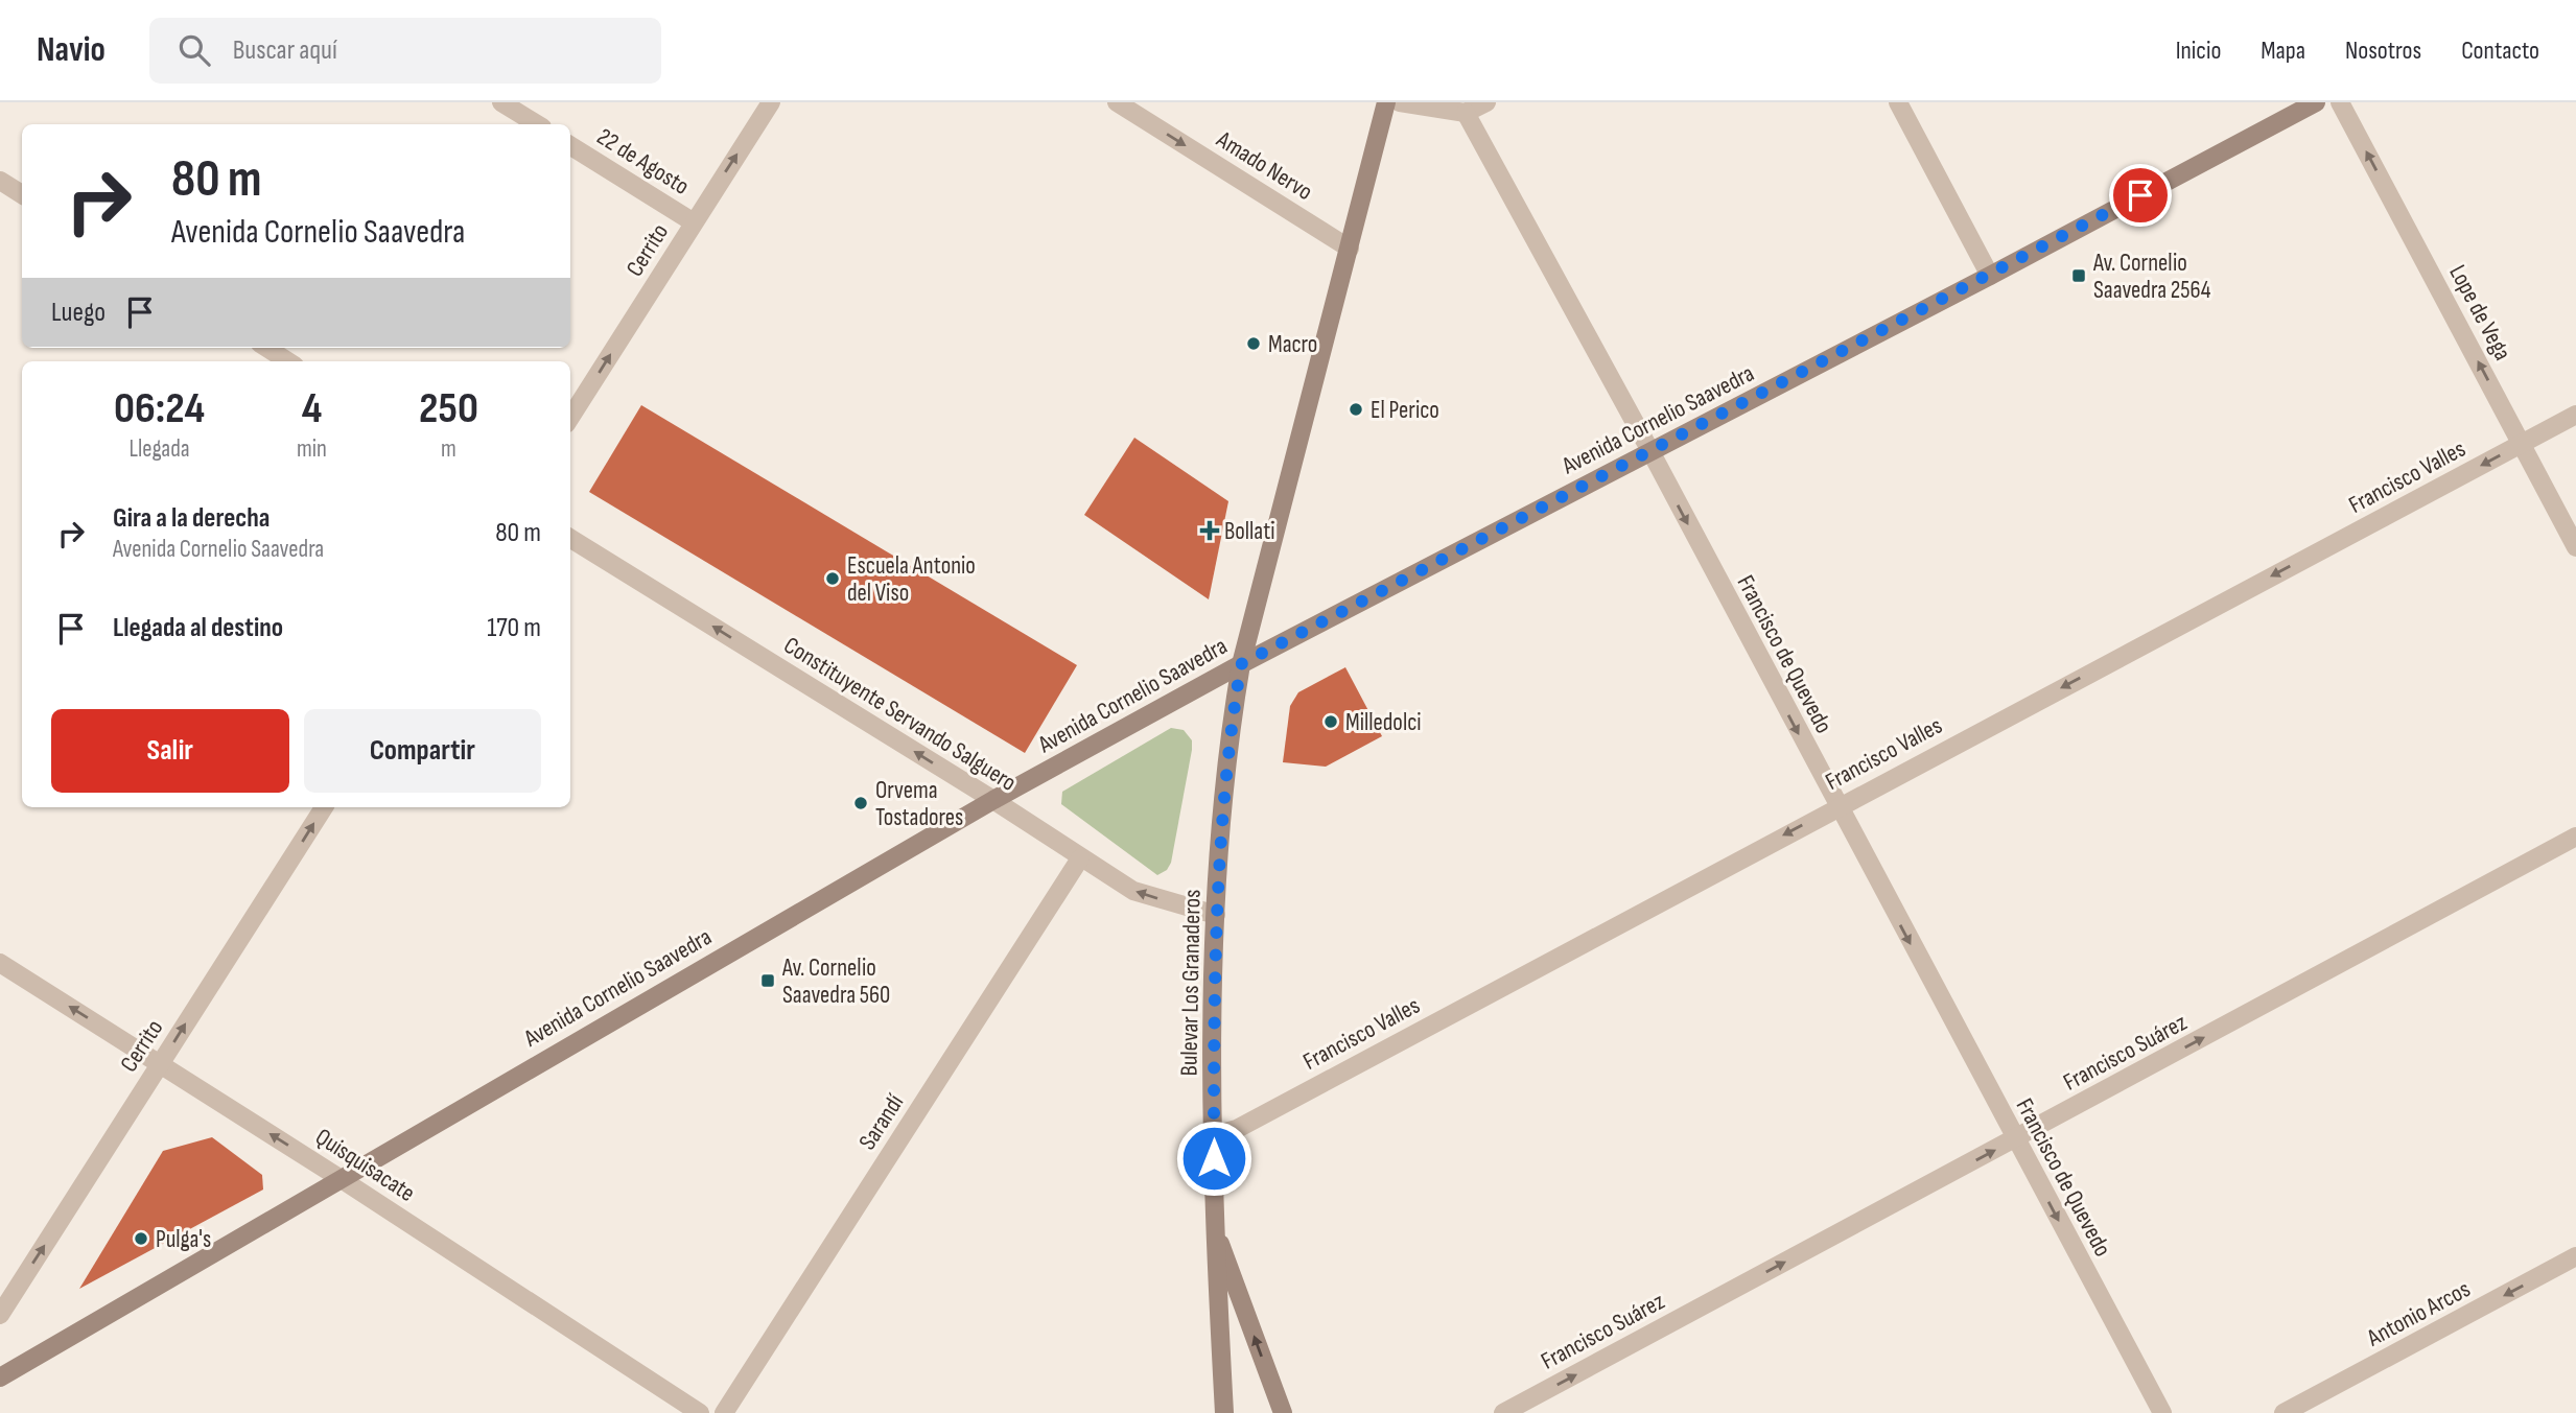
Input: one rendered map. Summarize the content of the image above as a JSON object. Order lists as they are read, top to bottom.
{
  "streets": {
    "main road": ["Avenida Cornelio Saavedra", "Bulevar Los Granaderos"],
    "street": [
      "22 de Agosto",
      "Amado Nervo",
      "Cerrito",
      "Lope de Vega",
      "Francisco Valles",
      "Francisco de Quevedo",
      "Constituyente Servando Salguero",
      "Francisco Suárez",
      "Sarandí",
      "Quisquisacate",
      "Antonio Arcos"
    ]
  },
  "crossings": [
    ["22 de Agosto", "Cerrito"],
    ["Amado Nervo", "Bulevar Los Granaderos"],
    ["Cerrito", "Quisquisacate"],
    ["Lope de Vega", "Francisco Valles"],
    ["Avenida Cornelio Saavedra", "Francisco de Quevedo"],
    ["Avenida Cornelio Saavedra", "Constituyente Servando Salguero"],
    ["Avenida Cornelio Saavedra", "Bulevar Los Granaderos"],
    ["Avenida Cornelio Saavedra", "Quisquisacate"],
    ["Francisco Valles", "Francisco de Quevedo"],
    ["Francisco Valles", "Bulevar Los Granaderos"],
    ["Francisco de Quevedo", "Francisco Suárez"],
    ["Constituyente Servando Salguero", "Bulevar Los Granaderos"],
    ["Constituyente Servando Salguero", "Sarandí"]
  ],
  "one_way": [
    "Amado Nervo",
    "Cerrito",
    "Lope de Vega",
    "Francisco Valles",
    "Francisco de Quevedo",
    "Constituyente Servando Salguero",
    "Francisco Suárez",
    "Quisquisacate",
    "Antonio Arcos"
  ],
  "places": {
    "transit": ["Av. Cornelio Saavedra 2564", "Av. Cornelio Saavedra 560"],
    "other": [
      "Macro",
      "El Perico",
      "Escuela Antonio del Viso",
      "Milledolci",
      "Orvema Tostadores",
      "Pulga's"
    ],
    "health": ["Bollati"]
  },
  "page": {
    "header": "Navio",
    "search": "Buscar aquí",
    "nav": [
      "Inicio",
      "Mapa",
      "Nosotros",
      "Contacto"
    ],
    "turn": ["80 m", "Avenida Cornelio Saavedra"],
    "then": "Luego",
    "eta": [
      "06:24",
      "Llegada",
      "4",
      "min",
      "250",
      "m"
    ],
    "list": [
      {
        "name": "Gira a la derecha",
        "note": "Avenida Cornelio Saavedra",
        "value": "80 m"
      },
      {
        "name": "Llegada al destino",
        "value": "170 m"
      }
    ],
    "buttons": ["Salir", "Compartir"]
  }
}
